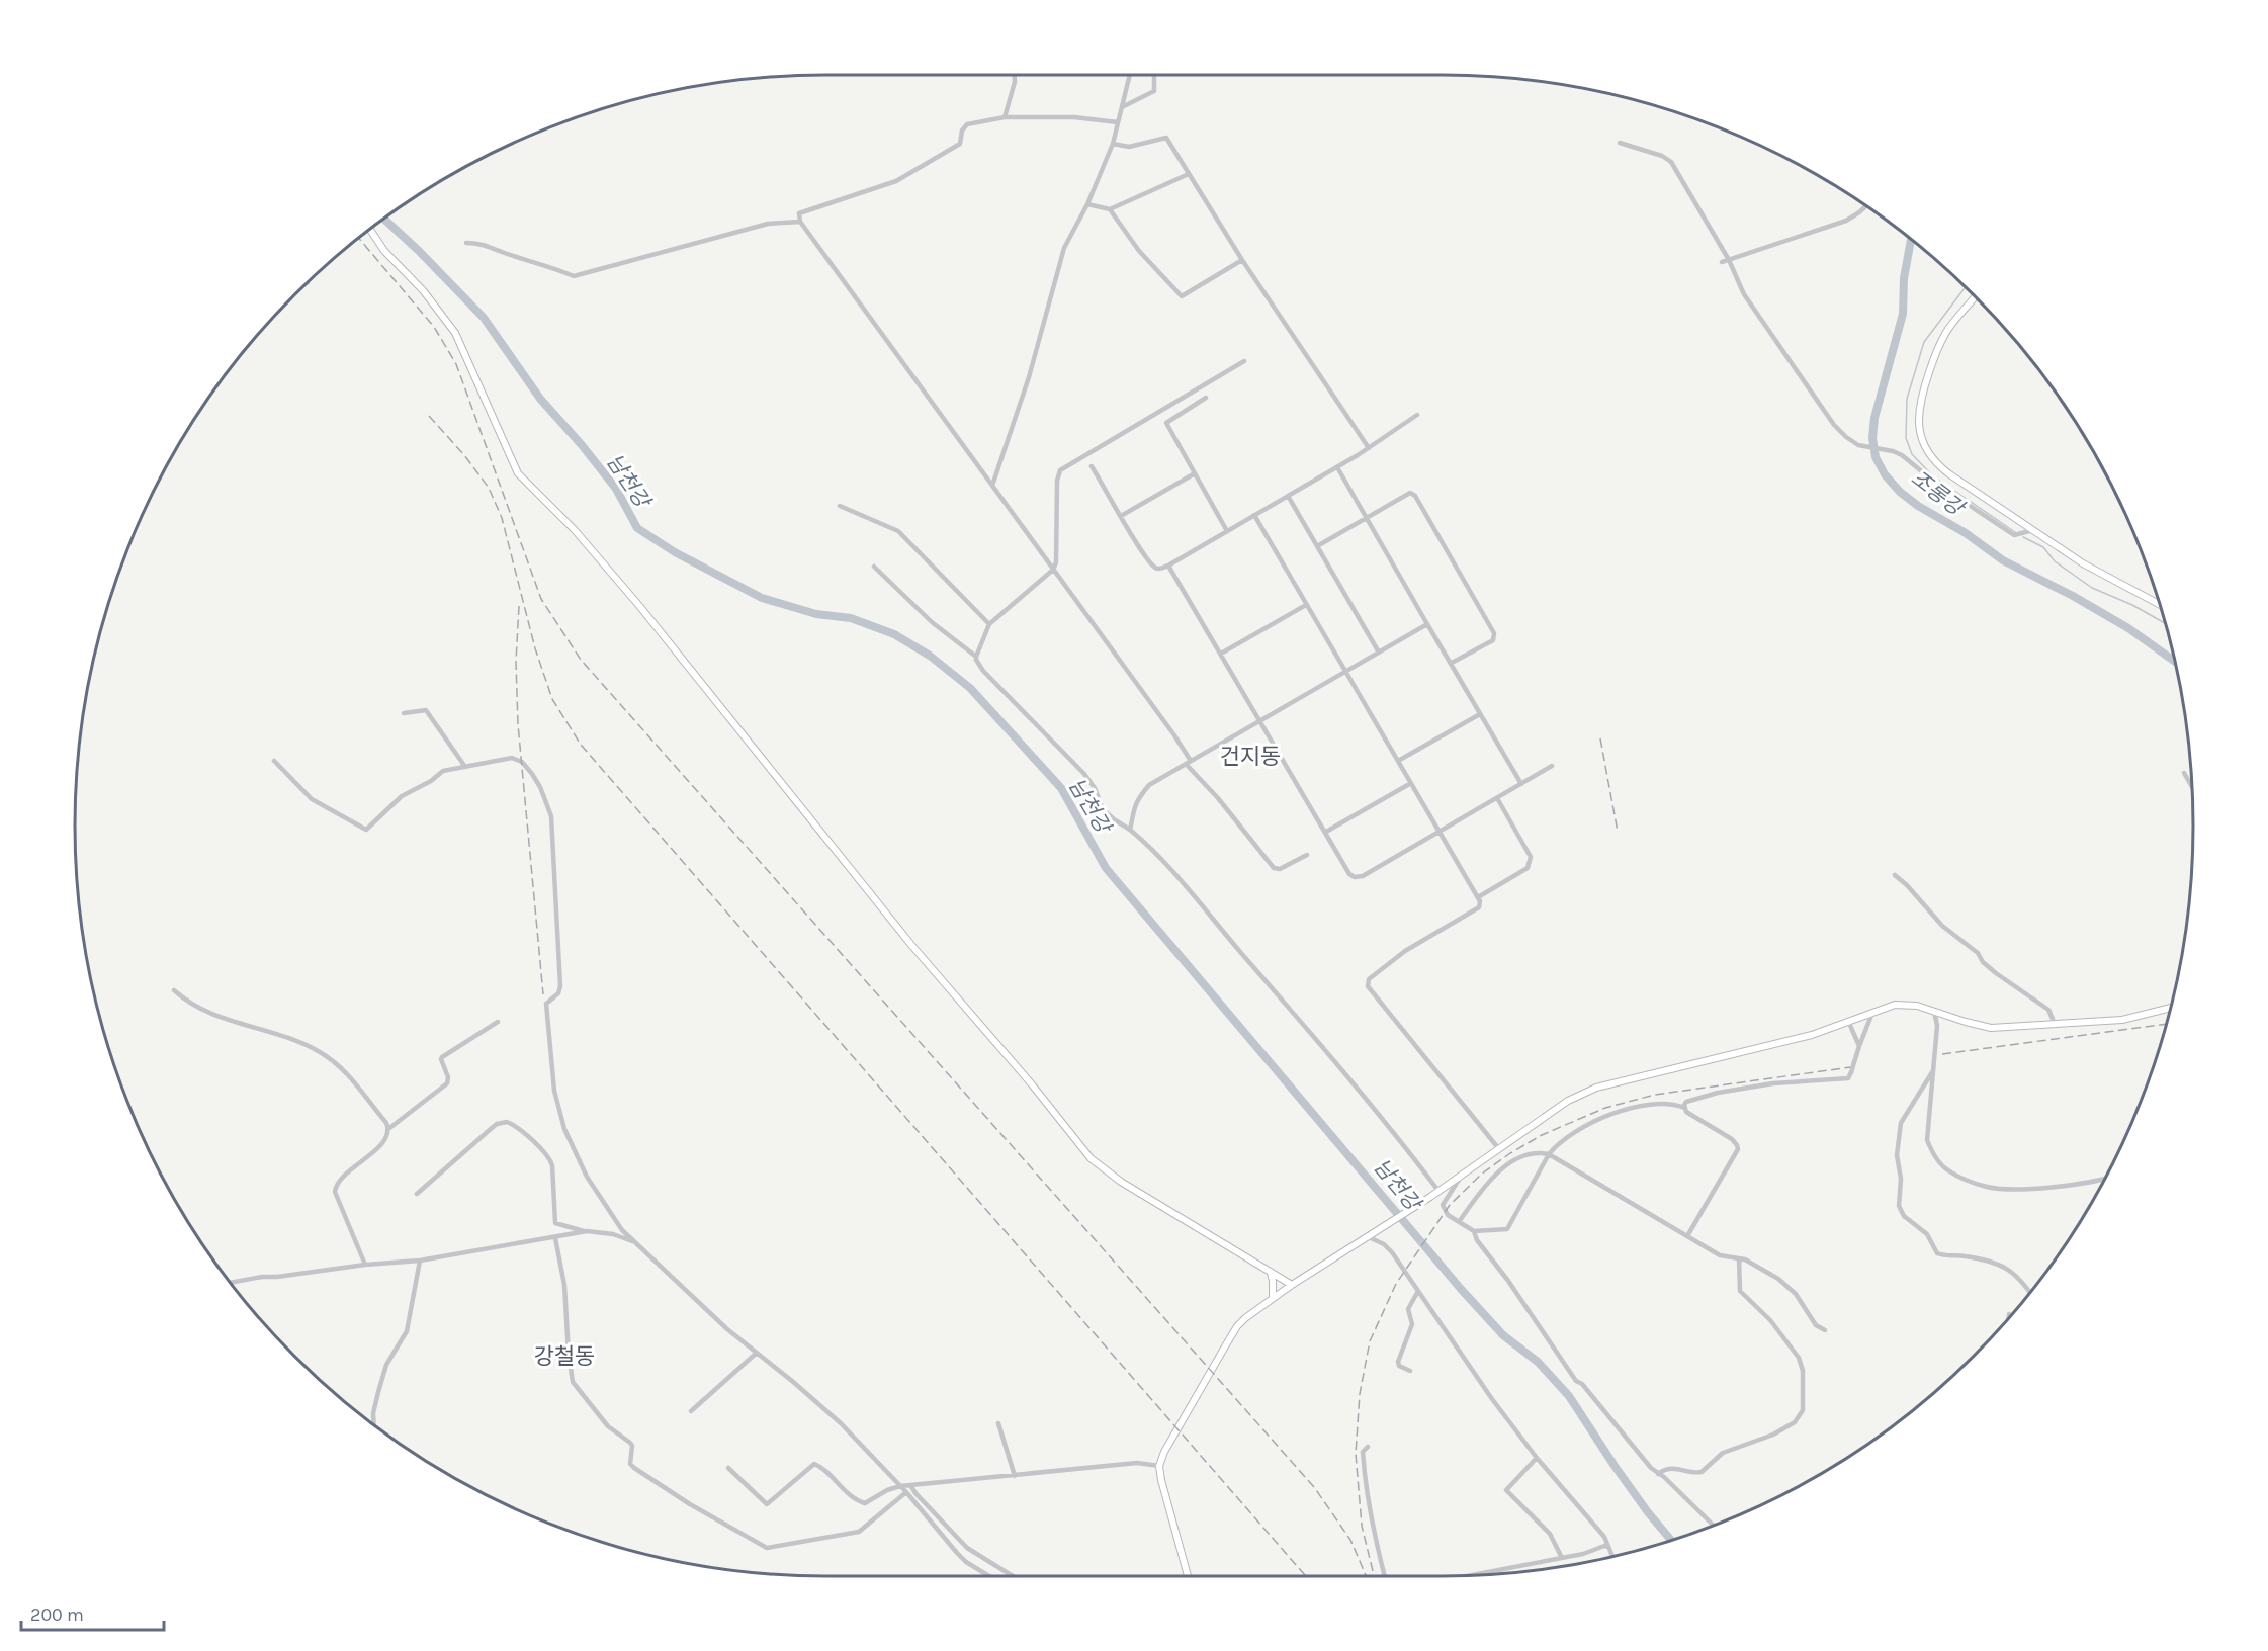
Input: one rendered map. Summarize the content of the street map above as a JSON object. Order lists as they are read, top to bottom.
{
  "districts": ["건지동", "강철동"],
  "water": ["남천강", "조롱강"],
  "scale_bar": "200 m"
}
